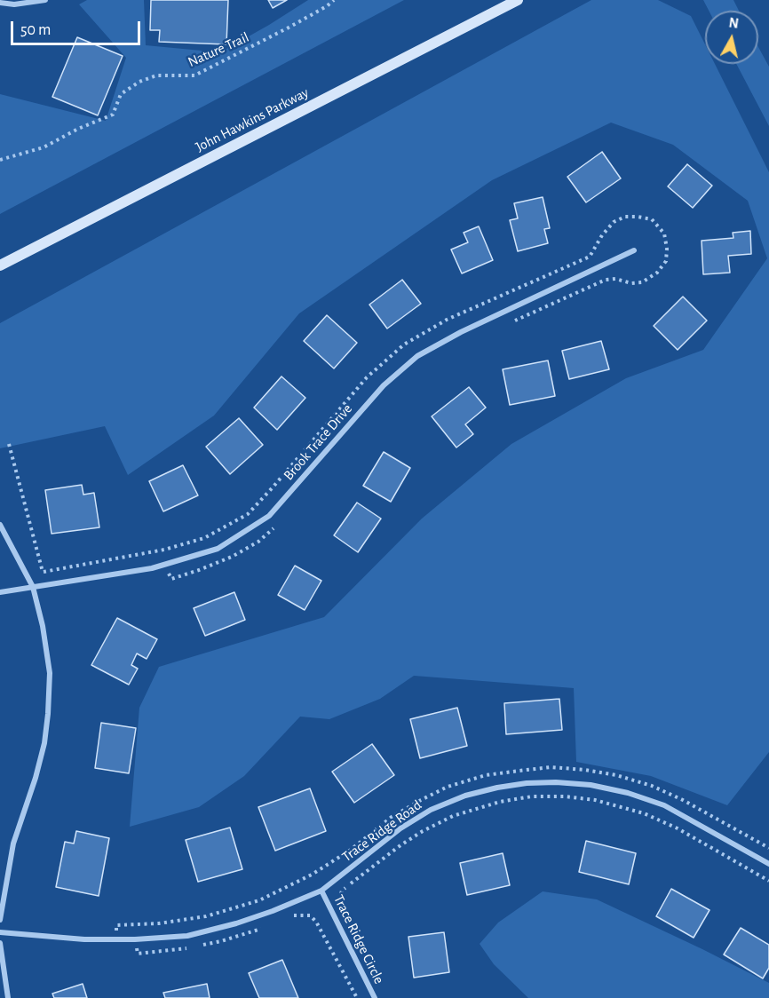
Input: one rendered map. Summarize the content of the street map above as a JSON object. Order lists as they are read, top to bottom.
{
  "streets": {
    "main road": ["John Hawkins Parkway"],
    "street": ["Brook Trace Drive", "Trace Ridge Road", "Trace Ridge Circle"],
    "path": ["Nature Trail"]
  },
  "crossings": [
    ["Trace Ridge Road", "Trace Ridge Circle"]
  ],
  "scale_bar": "50 m",
  "north": "top"
}
